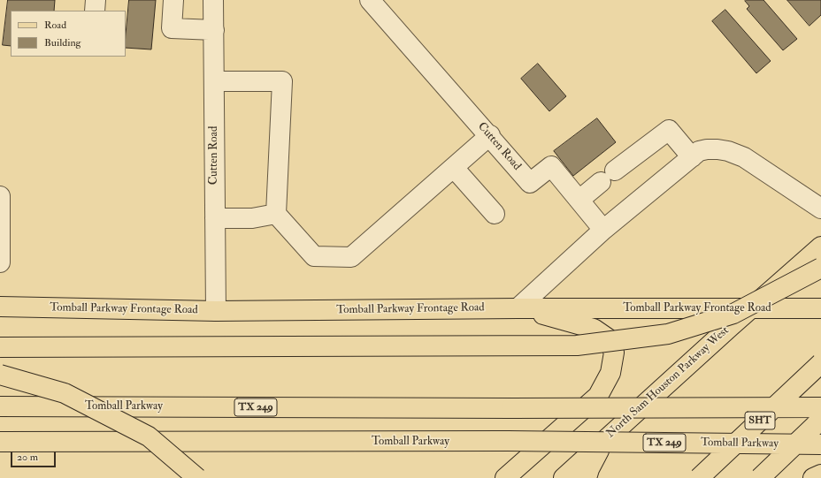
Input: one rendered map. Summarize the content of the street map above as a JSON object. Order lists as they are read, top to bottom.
{
  "streets": {
    "main road": [
      "Tomball Parkway Frontage Road",
      "North Sam Houston Parkway West",
      "Tomball Parkway",
      "TX 249",
      "SHT"
    ],
    "street": ["Cutten Road"]
  },
  "crossings": [
    ["Cutten Road", "Tomball Parkway Frontage Road"],
    ["Tomball Parkway Frontage Road", "North Sam Houston Parkway West"]
  ],
  "legend": ["Road", "Building"],
  "scale_bar": "20 m"
}
